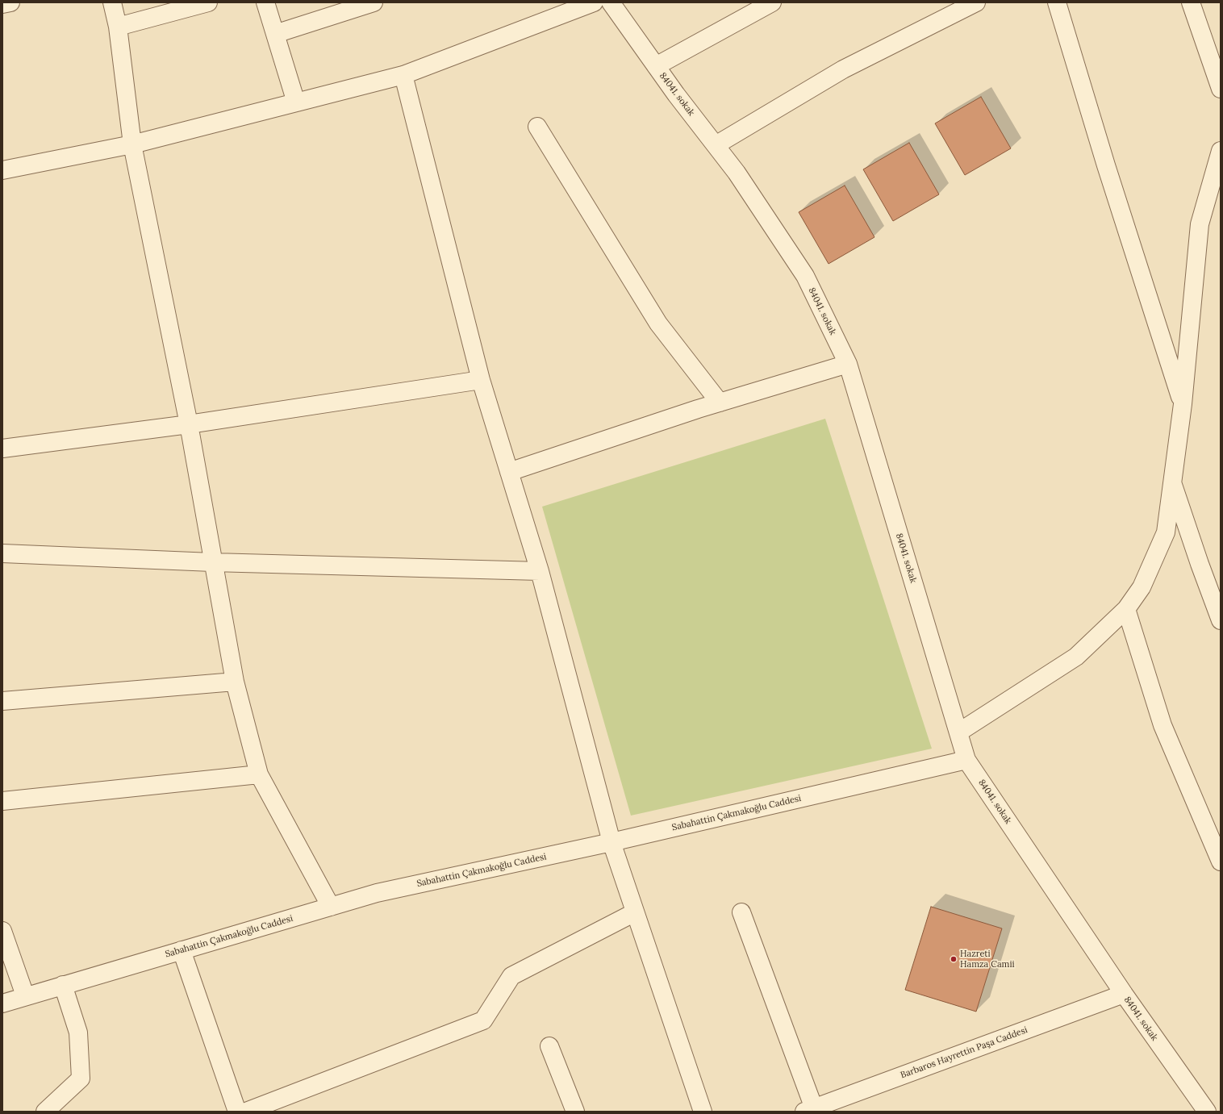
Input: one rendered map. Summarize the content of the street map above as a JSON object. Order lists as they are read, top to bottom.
{
  "streets": {
    "street": ["84041. sokak", "Sabahattin Çakmakoğlu Caddesi", "Barbaros Hayrettin Paşa Caddesi"]
  },
  "crossings": [
    ["84041. sokak", "Sabahattin Çakmakoğlu Caddesi"],
    ["84041. sokak", "Barbaros Hayrettin Paşa Caddesi"]
  ],
  "places": ["Hazreti Hamza Camii"]
}
